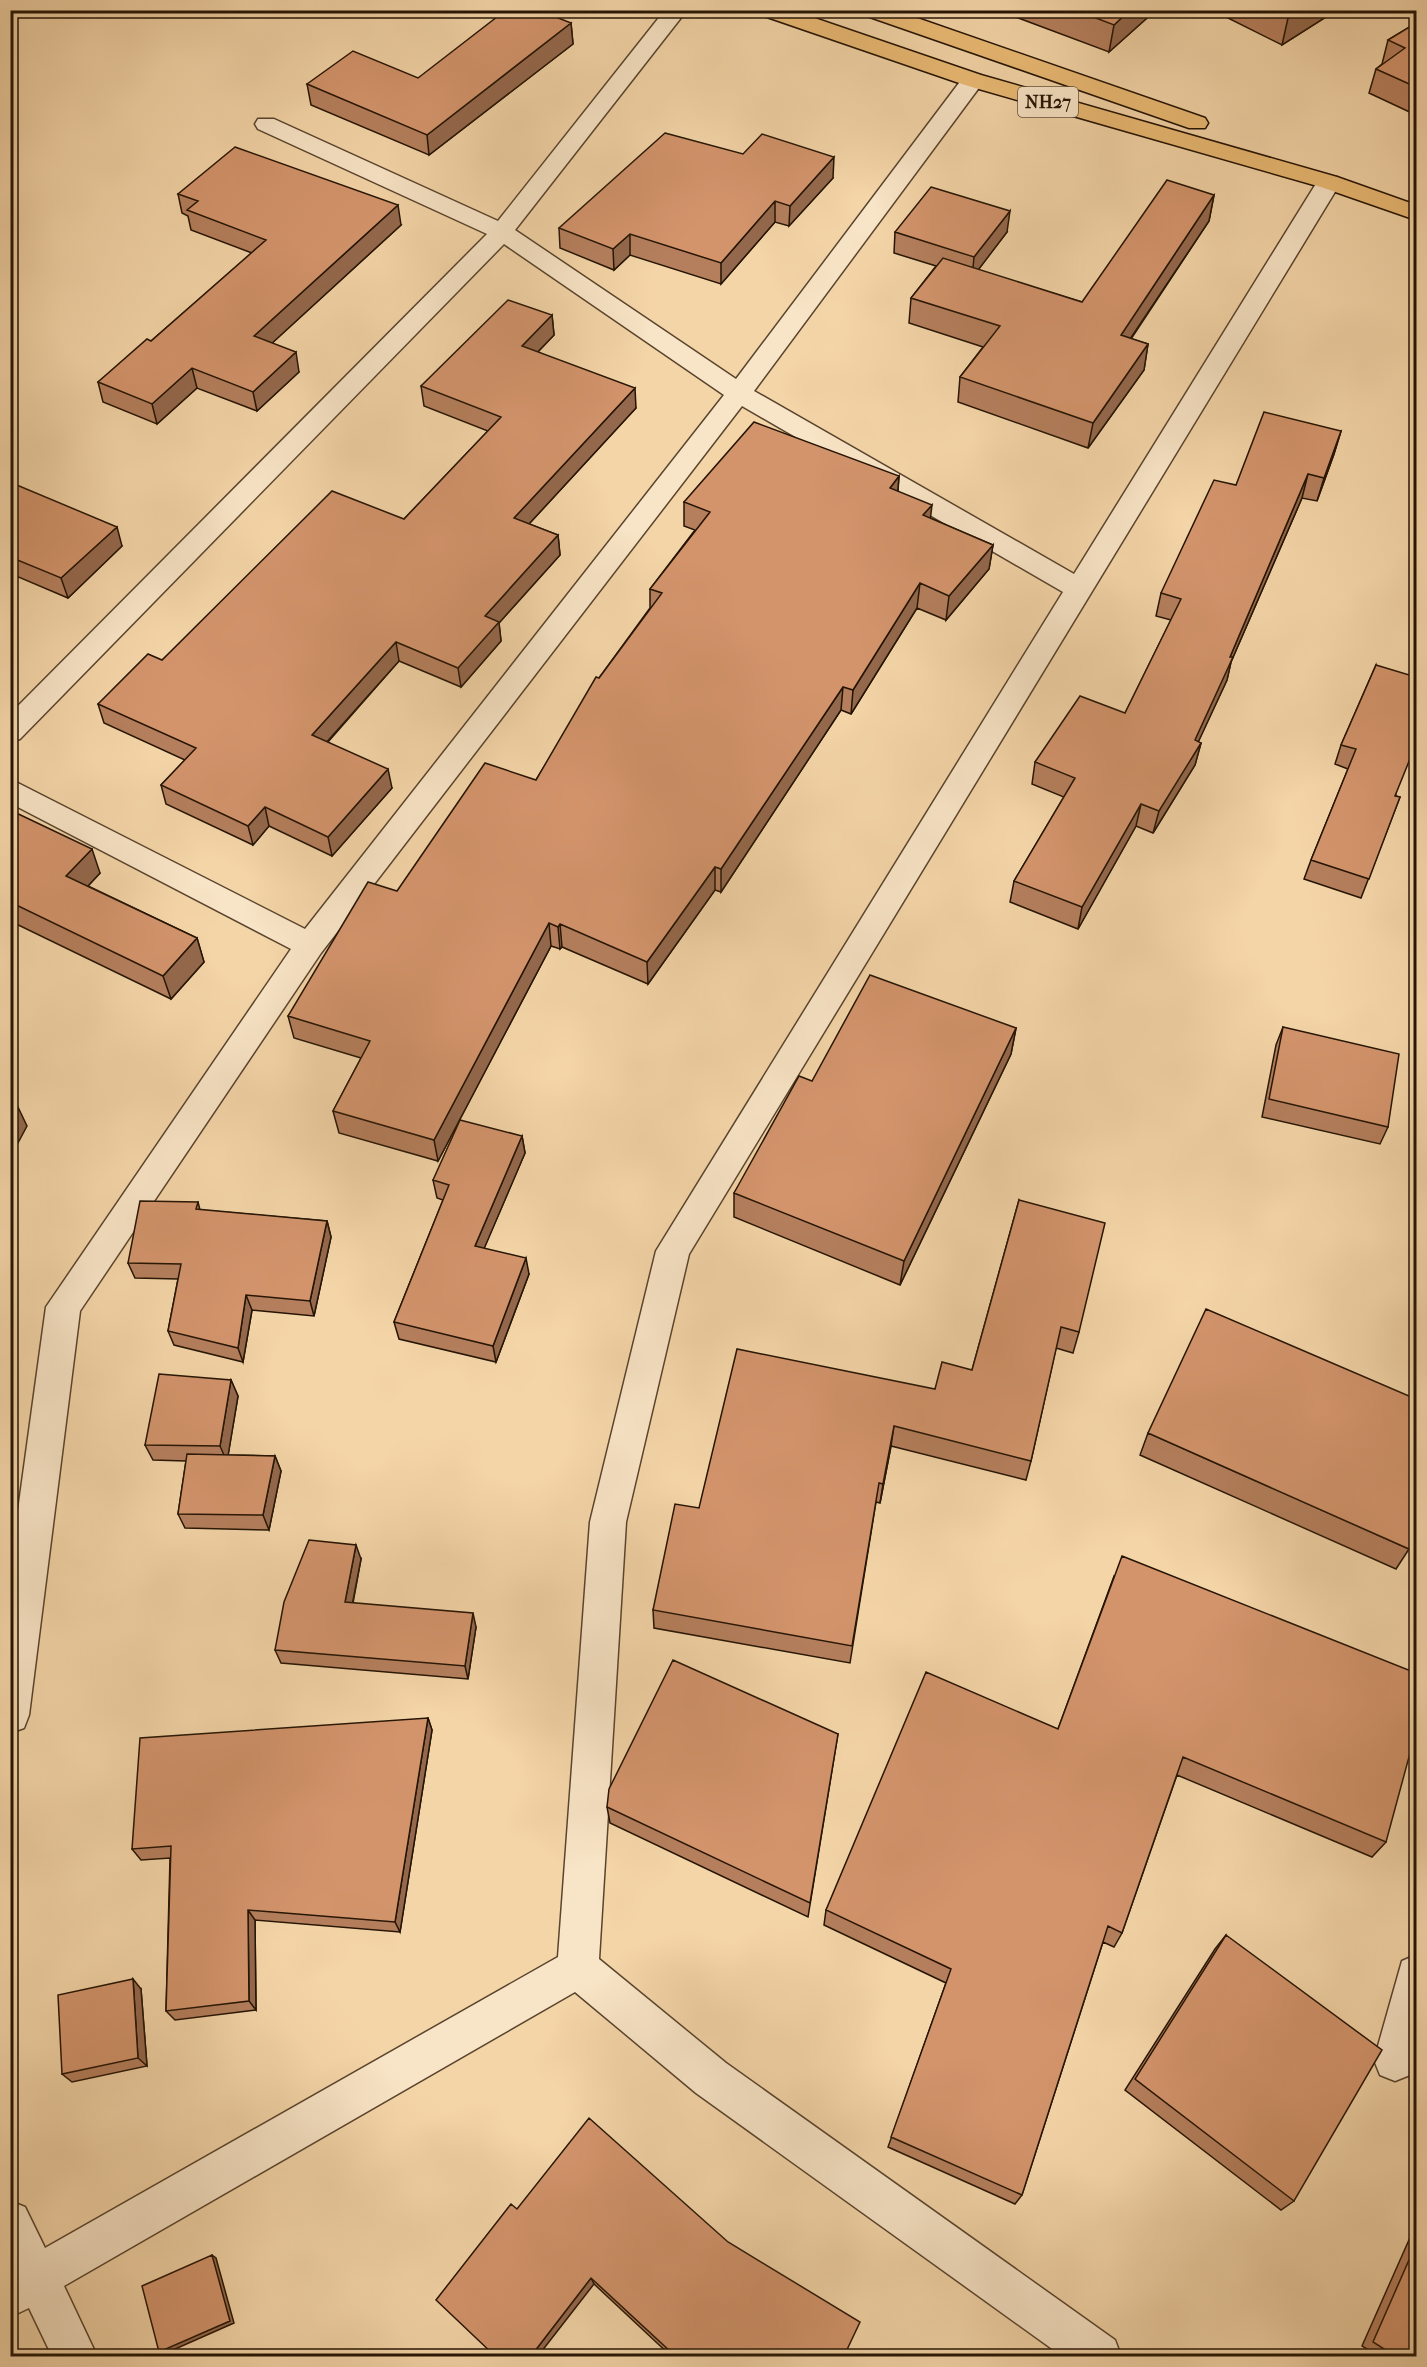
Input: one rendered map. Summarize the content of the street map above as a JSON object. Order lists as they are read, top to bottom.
{
  "streets": {
    "highway": ["NH27"]
  }
}
